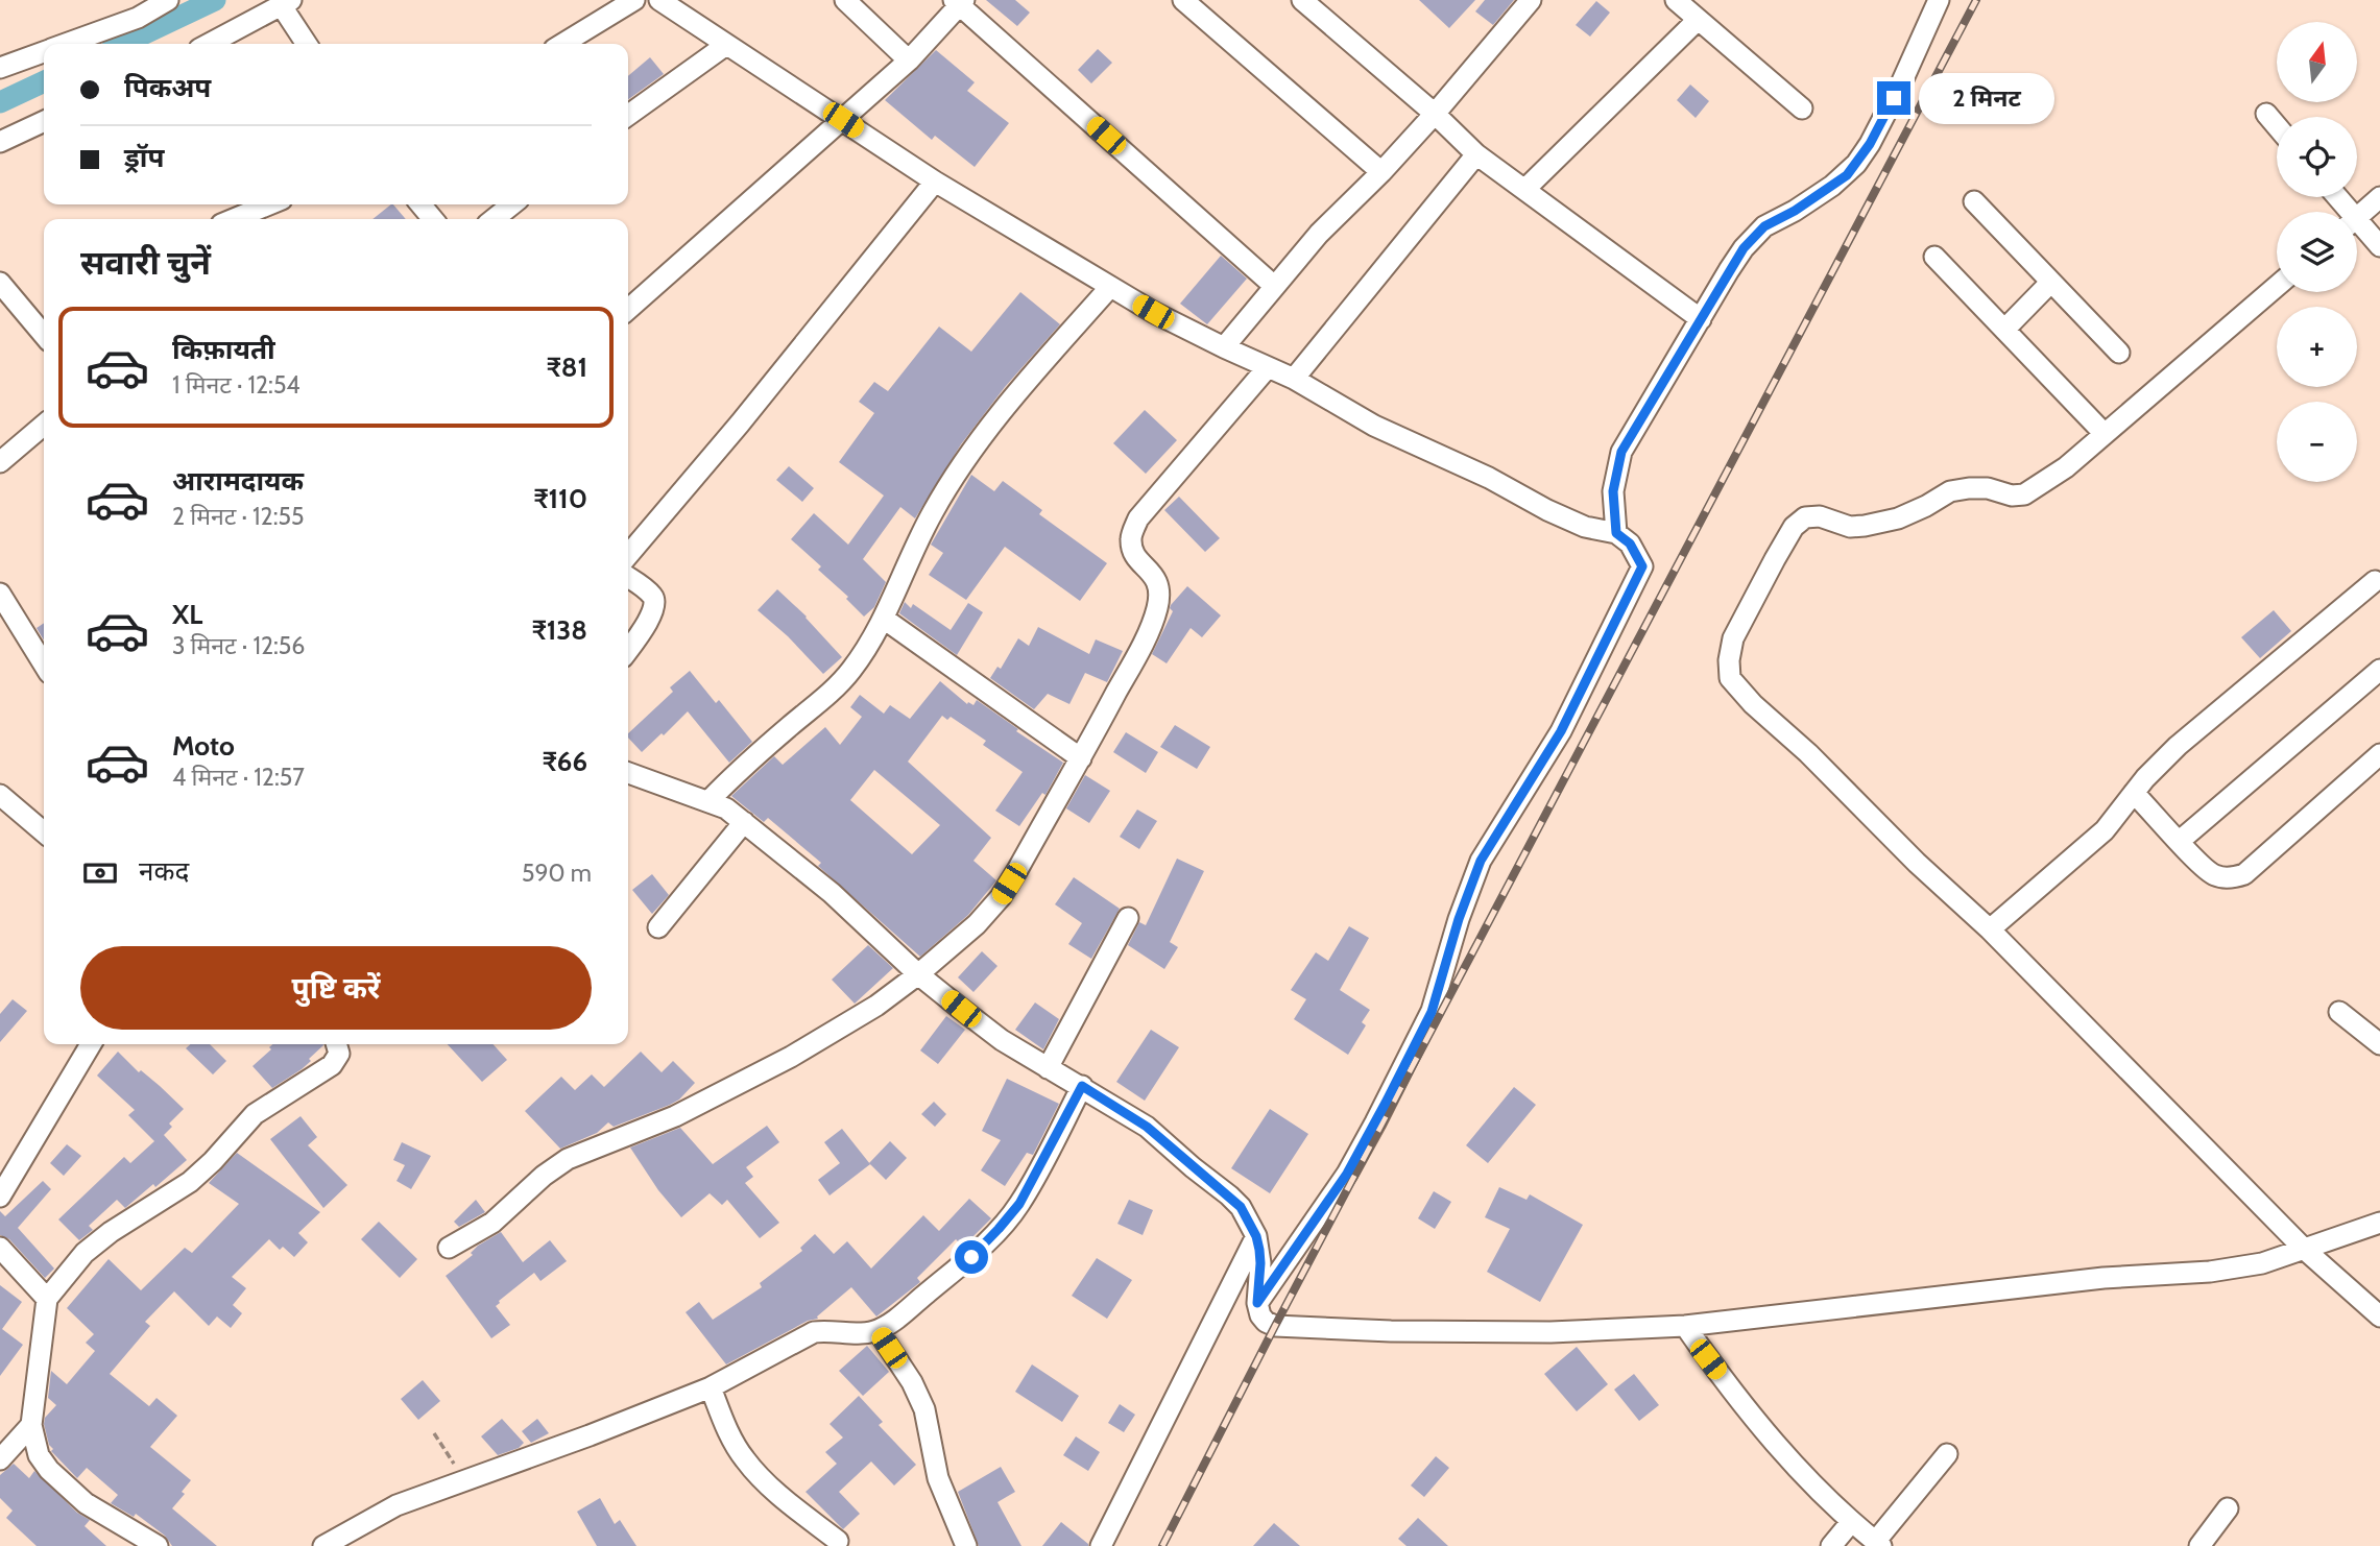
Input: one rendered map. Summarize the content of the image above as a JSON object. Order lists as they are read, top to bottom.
{
  "north": "top",
  "page": {
    "map_buttons": ["+", "−"],
    "banner": ["पिकअप", "ड्रॉप"],
    "bubble": "2 मिनट",
    "heading": "सवारी चुनें",
    "list": [
      {
        "name": "किफ़ायती",
        "note": "1 मिनट · 12:54",
        "value": "₹81"
      },
      {
        "name": "आरामदायक",
        "note": "2 मिनट · 12:55",
        "value": "₹110"
      },
      {
        "name": "XL",
        "note": "3 मिनट · 12:56",
        "value": "₹138"
      },
      {
        "name": "Moto",
        "note": "4 मिनट · 12:57",
        "value": "₹66"
      }
    ],
    "pay": ["नकद", "590 m"],
    "buttons": "पुष्टि करें"
  }
}
